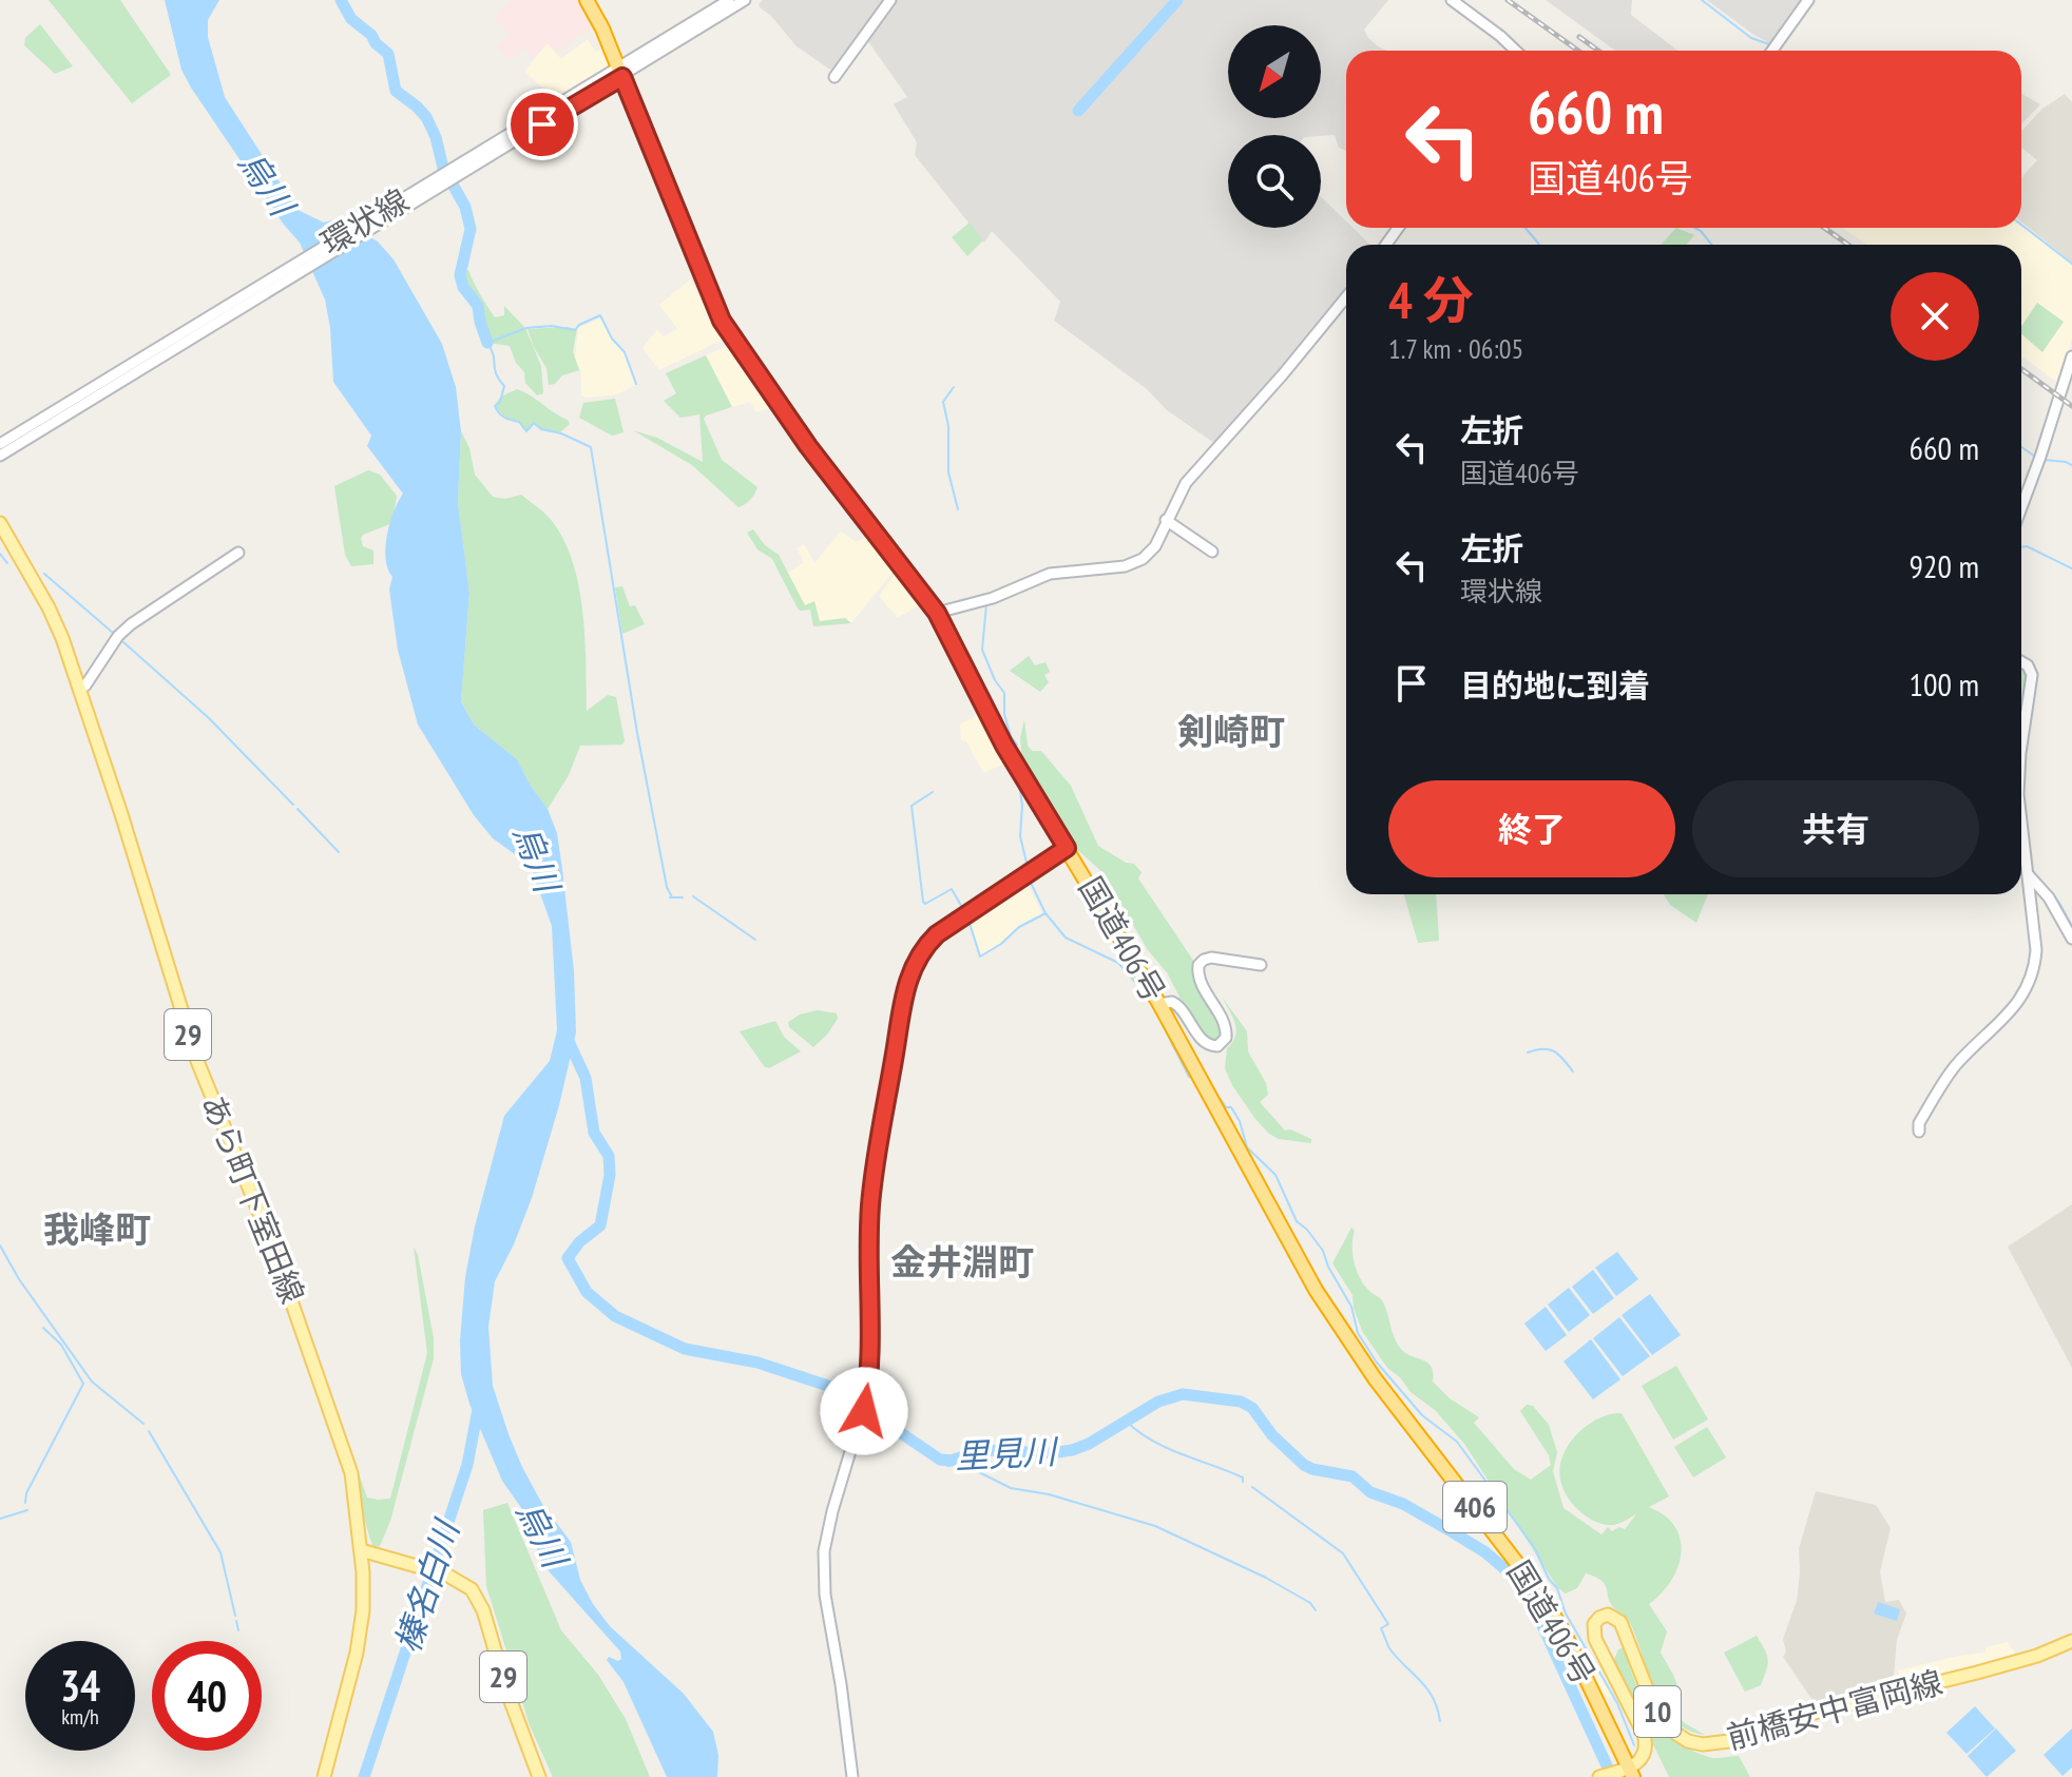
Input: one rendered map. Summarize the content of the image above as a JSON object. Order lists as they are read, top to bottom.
{
  "streets": {
    "highway": ["国道406号", "406"],
    "main road": [
      "29",
      "あら町下室田線",
      "前橋安中富岡線",
      "10"
    ]
  },
  "crossings": [
    ["国道406号", "前橋安中富岡線"],
    ["29", "あら町下室田線"]
  ],
  "districts": ["剣崎町", "我峰町", "金井淵町"],
  "water": ["烏川", "里見川", "榛名白川"],
  "north": "bottom left",
  "page": {
    "turn": ["660 m", "国道406号"],
    "heading": ["4 分", "1.7 km · 06:05"],
    "list": [
      {
        "name": "左折",
        "note": "国道406号",
        "value": "660 m"
      },
      {
        "name": "左折",
        "note": "環状線",
        "value": "920 m"
      },
      {
        "name": "目的地に到着",
        "value": "100 m"
      }
    ],
    "buttons": ["終了", "共有"],
    "speed": "34 km/h",
    "limit": "40"
  }
}
